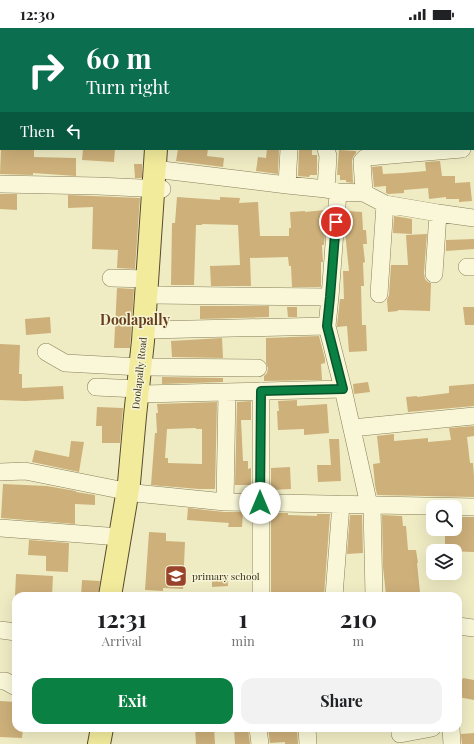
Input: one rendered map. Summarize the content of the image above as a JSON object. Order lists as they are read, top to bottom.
{
  "streets": {
    "main road": ["Doolapally Road"]
  },
  "districts": ["Doolapally"],
  "places": {
    "school or university": ["primary school"]
  },
  "page": {
    "status": "12:30",
    "turn": ["60 m", "Turn right"],
    "then": "Then",
    "eta": [
      "12:31",
      "Arrival",
      "1",
      "min",
      "210",
      "m"
    ],
    "buttons": ["Exit", "Share"]
  }
}
